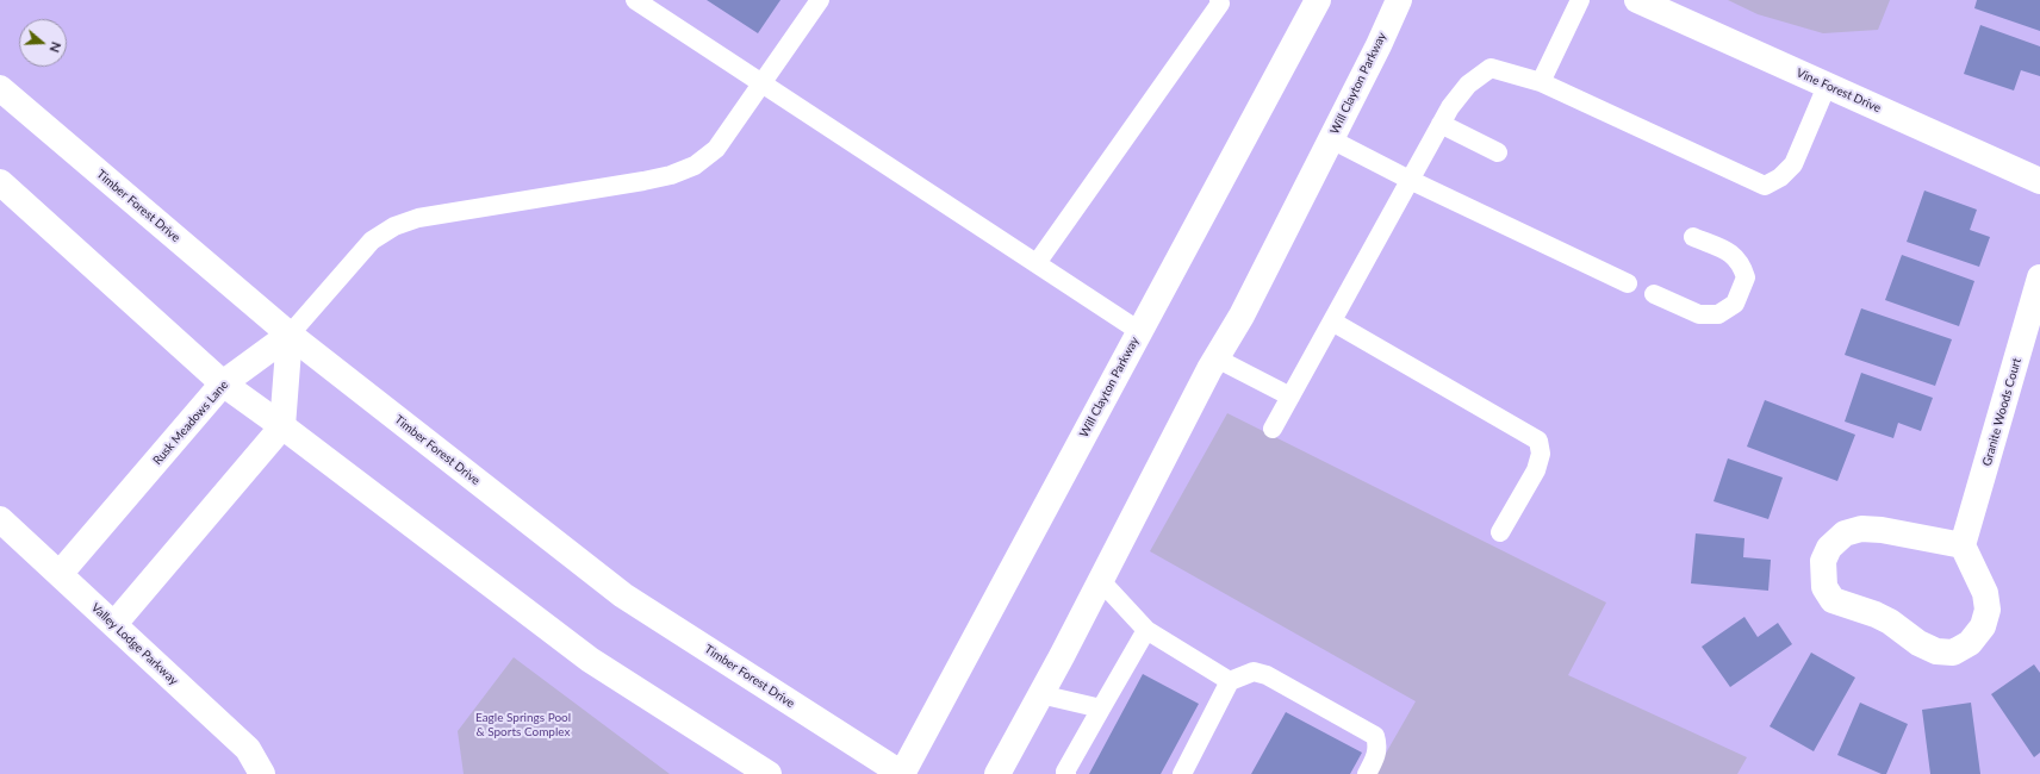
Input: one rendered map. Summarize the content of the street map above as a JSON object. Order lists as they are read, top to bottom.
{
  "streets": {
    "main road": [
      "Will Clayton Parkway",
      "Vine Forest Drive",
      "Timber Forest Drive",
      "Granite Woods Court",
      "Rusk Meadows Lane",
      "Valley Lodge Parkway"
    ]
  },
  "crossings": [
    ["Will Clayton Parkway", "Timber Forest Drive"],
    ["Timber Forest Drive", "Rusk Meadows Lane"],
    ["Rusk Meadows Lane", "Valley Lodge Parkway"]
  ],
  "parks": ["Eagle Springs Pool & Sports Complex"],
  "north": "right"
}
